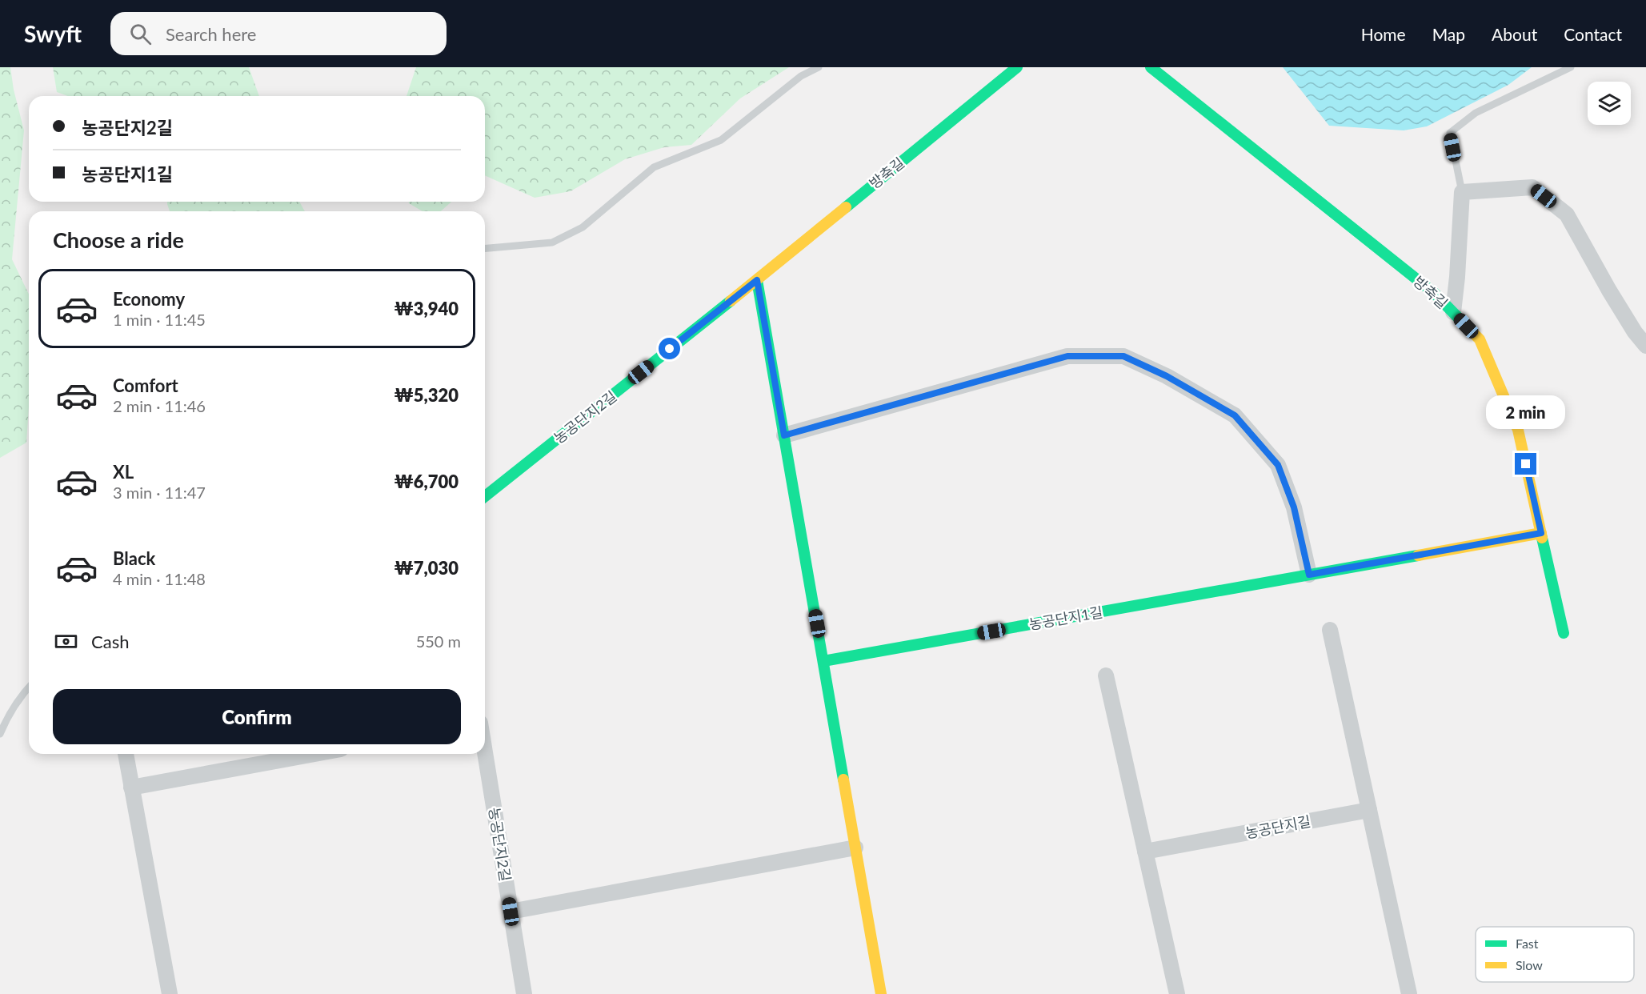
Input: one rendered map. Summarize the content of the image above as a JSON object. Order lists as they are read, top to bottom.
{
  "streets": {
    "street": [
      "방축길",
      "농공단지2길",
      "농공단지1길",
      "농공단지길"
    ]
  },
  "crossings": [
    ["방축길", "농공단지2길"]
  ],
  "legend": ["Fast", "Slow"],
  "page": {
    "header": "Swyft",
    "search": "Search here",
    "nav": [
      "Home",
      "Map",
      "About",
      "Contact"
    ],
    "banner": ["농공단지2길", "농공단지1길"],
    "heading": "Choose a ride",
    "list": [
      {
        "name": "Economy",
        "note": "1 min · 11:45",
        "value": "₩3,940"
      },
      {
        "name": "Comfort",
        "note": "2 min · 11:46",
        "value": "₩5,320"
      },
      {
        "name": "XL",
        "note": "3 min · 11:47",
        "value": "₩6,700"
      },
      {
        "name": "Black",
        "note": "4 min · 11:48",
        "value": "₩7,030"
      }
    ],
    "bubble": "2 min",
    "pay": ["Cash", "550 m"],
    "buttons": "Confirm"
  }
}
